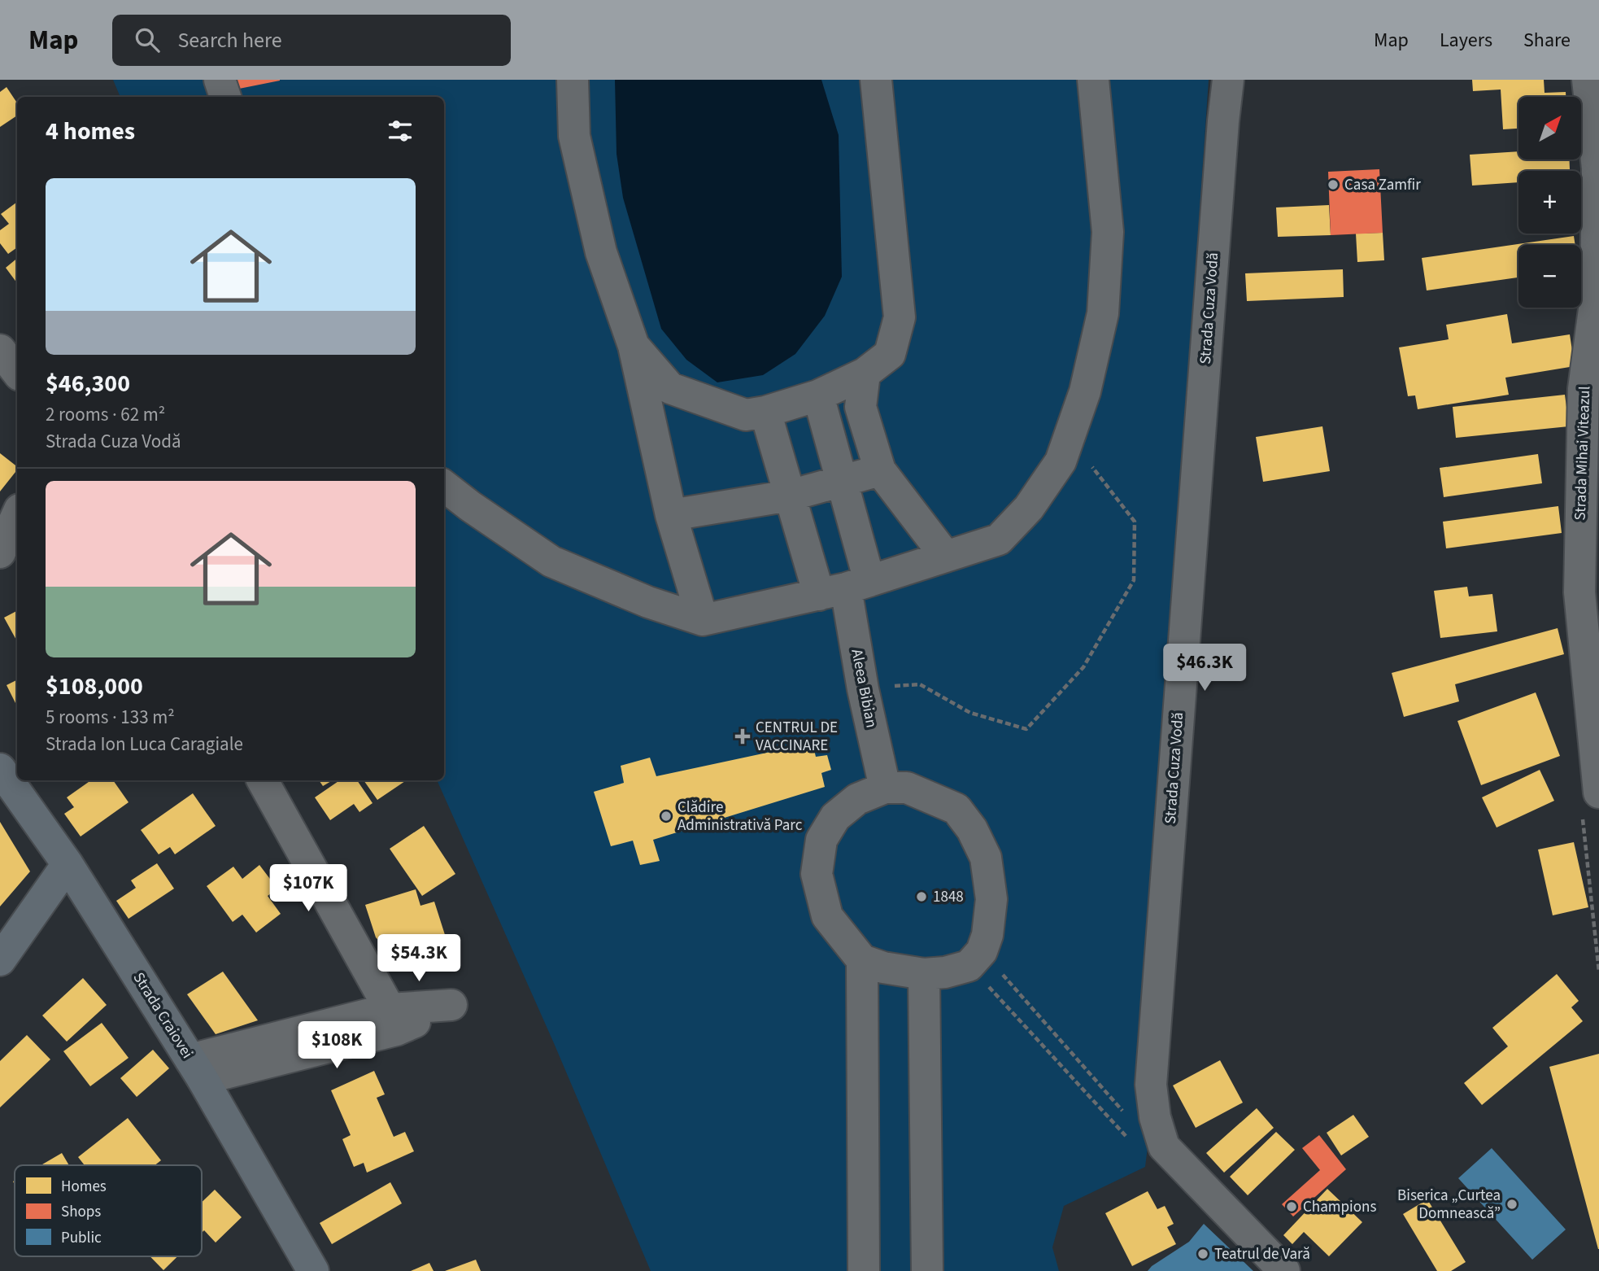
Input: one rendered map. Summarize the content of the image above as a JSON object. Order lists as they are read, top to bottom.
{
  "streets": {
    "main road": ["Strada Craiovei"],
    "street": ["Strada Cuza Vodă", "Strada Mihai Viteazul", "Aleea Bibian"]
  },
  "places": {
    "other": [
      "Casa Zamfir",
      "Clădire Administrativă Parc",
      "1848",
      "Biserica „Curtea Domnească”",
      "Champions",
      "Teatrul de Vară"
    ],
    "health": ["CENTRUL DE VACCINARE"]
  },
  "legend": ["Homes", "Shops", "Public"],
  "north": "top right",
  "page": {
    "header": "Map",
    "search": "Search here",
    "nav": ["Map", "Layers", "Share"],
    "map_buttons": ["+", "−"],
    "heading": "4 homes",
    "list": [
      {
        "name": "$46,300",
        "note": "2 rooms · 62 m² · Strada Cuza Vodă"
      },
      {
        "name": "$108,000",
        "note": "5 rooms · 133 m² · Strada Ion Luca Caragiale"
      }
    ],
    "price": [
      "$46.3K",
      "$107K",
      "$54.3K",
      "$108K"
    ]
  }
}
